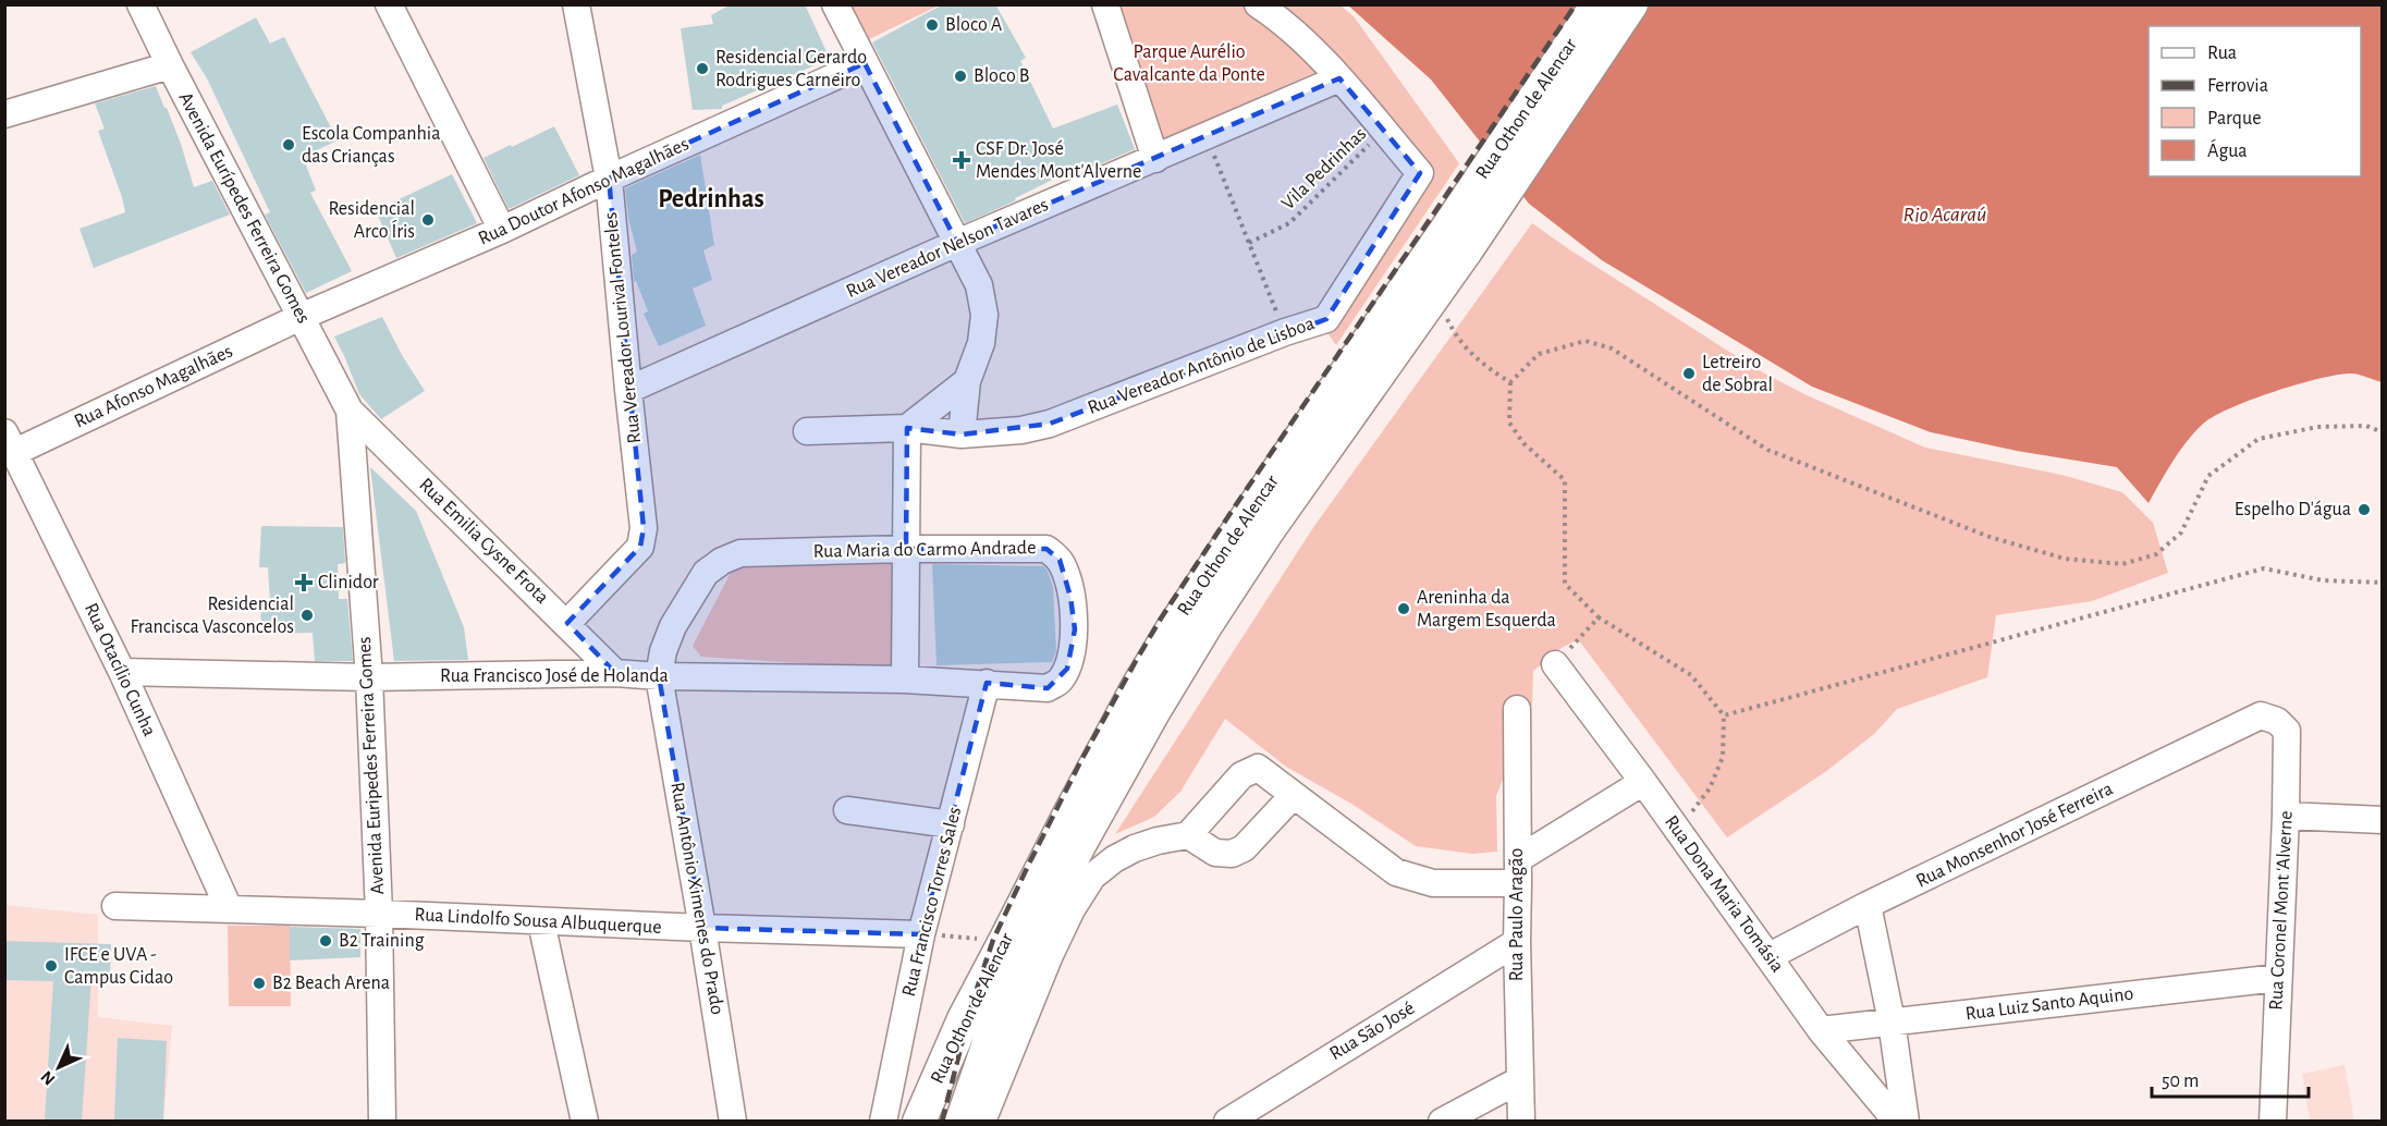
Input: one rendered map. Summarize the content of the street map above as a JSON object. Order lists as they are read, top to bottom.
{
  "streets": {
    "main road": ["Rua Othon de Alencar"],
    "street": [
      "Rua Doutor Afonso Magalhães",
      "Avenida Eurípedes Ferreira Gomes",
      "Rua Vereador Nelson Tavares",
      "Rua Vereador Lourival Fonteles",
      "Rua Vereador Antônio de Lisboa",
      "Rua Afonso Magalhães",
      "Rua Emilia Cysne Frota",
      "Rua Maria do Carmo Andrade",
      "Rua Otacílio Cunha",
      "Rua Francisco José de Holanda",
      "Avenida Euripedes Ferreira Gomes",
      "Rua Monsenhor José Ferreira",
      "Rua Dona Maria Tomásia",
      "Rua Antônio Ximenes do Prado",
      "Rua Francisco Torres Sales",
      "Rua Coronel Mont 'Alverne",
      "Rua Paulo Aragão",
      "Rua Lindolfo Sousa Albuquerque",
      "Rua Luiz Santo Aquino",
      "Rua São José"
    ],
    "path": ["Vila Pedrinhas"]
  },
  "crossings": [
    ["Vila Pedrinhas", "Rua Vereador Antônio de Lisboa"],
    ["Rua Doutor Afonso Magalhães", "Avenida Eurípedes Ferreira Gomes"],
    ["Rua Doutor Afonso Magalhães", "Rua Vereador Lourival Fonteles"],
    ["Rua Doutor Afonso Magalhães", "Rua Afonso Magalhães"],
    ["Avenida Eurípedes Ferreira Gomes", "Rua Afonso Magalhães"],
    ["Avenida Eurípedes Ferreira Gomes", "Rua Emilia Cysne Frota"],
    ["Avenida Eurípedes Ferreira Gomes", "Avenida Euripedes Ferreira Gomes"],
    ["Rua Vereador Nelson Tavares", "Rua Vereador Lourival Fonteles"],
    ["Rua Vereador Lourival Fonteles", "Rua Emilia Cysne Frota"],
    ["Rua Afonso Magalhães", "Rua Otacílio Cunha"],
    ["Rua Emilia Cysne Frota", "Rua Francisco José de Holanda"],
    ["Rua Emilia Cysne Frota", "Avenida Euripedes Ferreira Gomes"],
    ["Rua Maria do Carmo Andrade", "Rua Francisco José de Holanda"],
    ["Rua Maria do Carmo Andrade", "Rua Antônio Ximenes do Prado"],
    ["Rua Maria do Carmo Andrade", "Rua Francisco Torres Sales"],
    ["Rua Otacílio Cunha", "Rua Francisco José de Holanda"],
    ["Rua Otacílio Cunha", "Rua Lindolfo Sousa Albuquerque"],
    ["Rua Francisco José de Holanda", "Avenida Euripedes Ferreira Gomes"],
    ["Rua Francisco José de Holanda", "Rua Antônio Ximenes do Prado"],
    ["Rua Francisco José de Holanda", "Rua Francisco Torres Sales"],
    ["Avenida Euripedes Ferreira Gomes", "Rua Lindolfo Sousa Albuquerque"],
    ["Rua Monsenhor José Ferreira", "Rua Dona Maria Tomásia"],
    ["Rua Monsenhor José Ferreira", "Rua Coronel Mont 'Alverne"],
    ["Rua Dona Maria Tomásia", "Rua Luiz Santo Aquino"],
    ["Rua Antônio Ximenes do Prado", "Rua Lindolfo Sousa Albuquerque"],
    ["Rua Francisco Torres Sales", "Rua Lindolfo Sousa Albuquerque"],
    ["Rua Coronel Mont 'Alverne", "Rua Luiz Santo Aquino"],
    ["Rua Paulo Aragão", "Rua São José"]
  ],
  "districts": ["Pedrinhas"],
  "water": ["Rio Acaraú"],
  "parks": ["Parque Aurélio Cavalcante da Ponte"],
  "places": {
    "other": [
      "Bloco A",
      "Residencial Gerardo Rodrigues Carneiro",
      "Bloco B",
      "Escola Companhia das Crianças",
      "Residencial Arco Íris",
      "Letreiro de Sobral",
      "Espelho D'água",
      "Areninha da Margem Esquerda",
      "Residencial Francisca Vasconcelos",
      "B2 Training",
      "IFCE e UVA - Campus Cidao",
      "B2 Beach Arena"
    ],
    "health": ["CSF Dr. José Mendes Mont'Alverne", "Clinidor"]
  },
  "legend": [
    "Rua",
    "Ferrovia",
    "Parque",
    "Água"
  ],
  "scale_bar": "50 m",
  "north": "bottom left"
}
